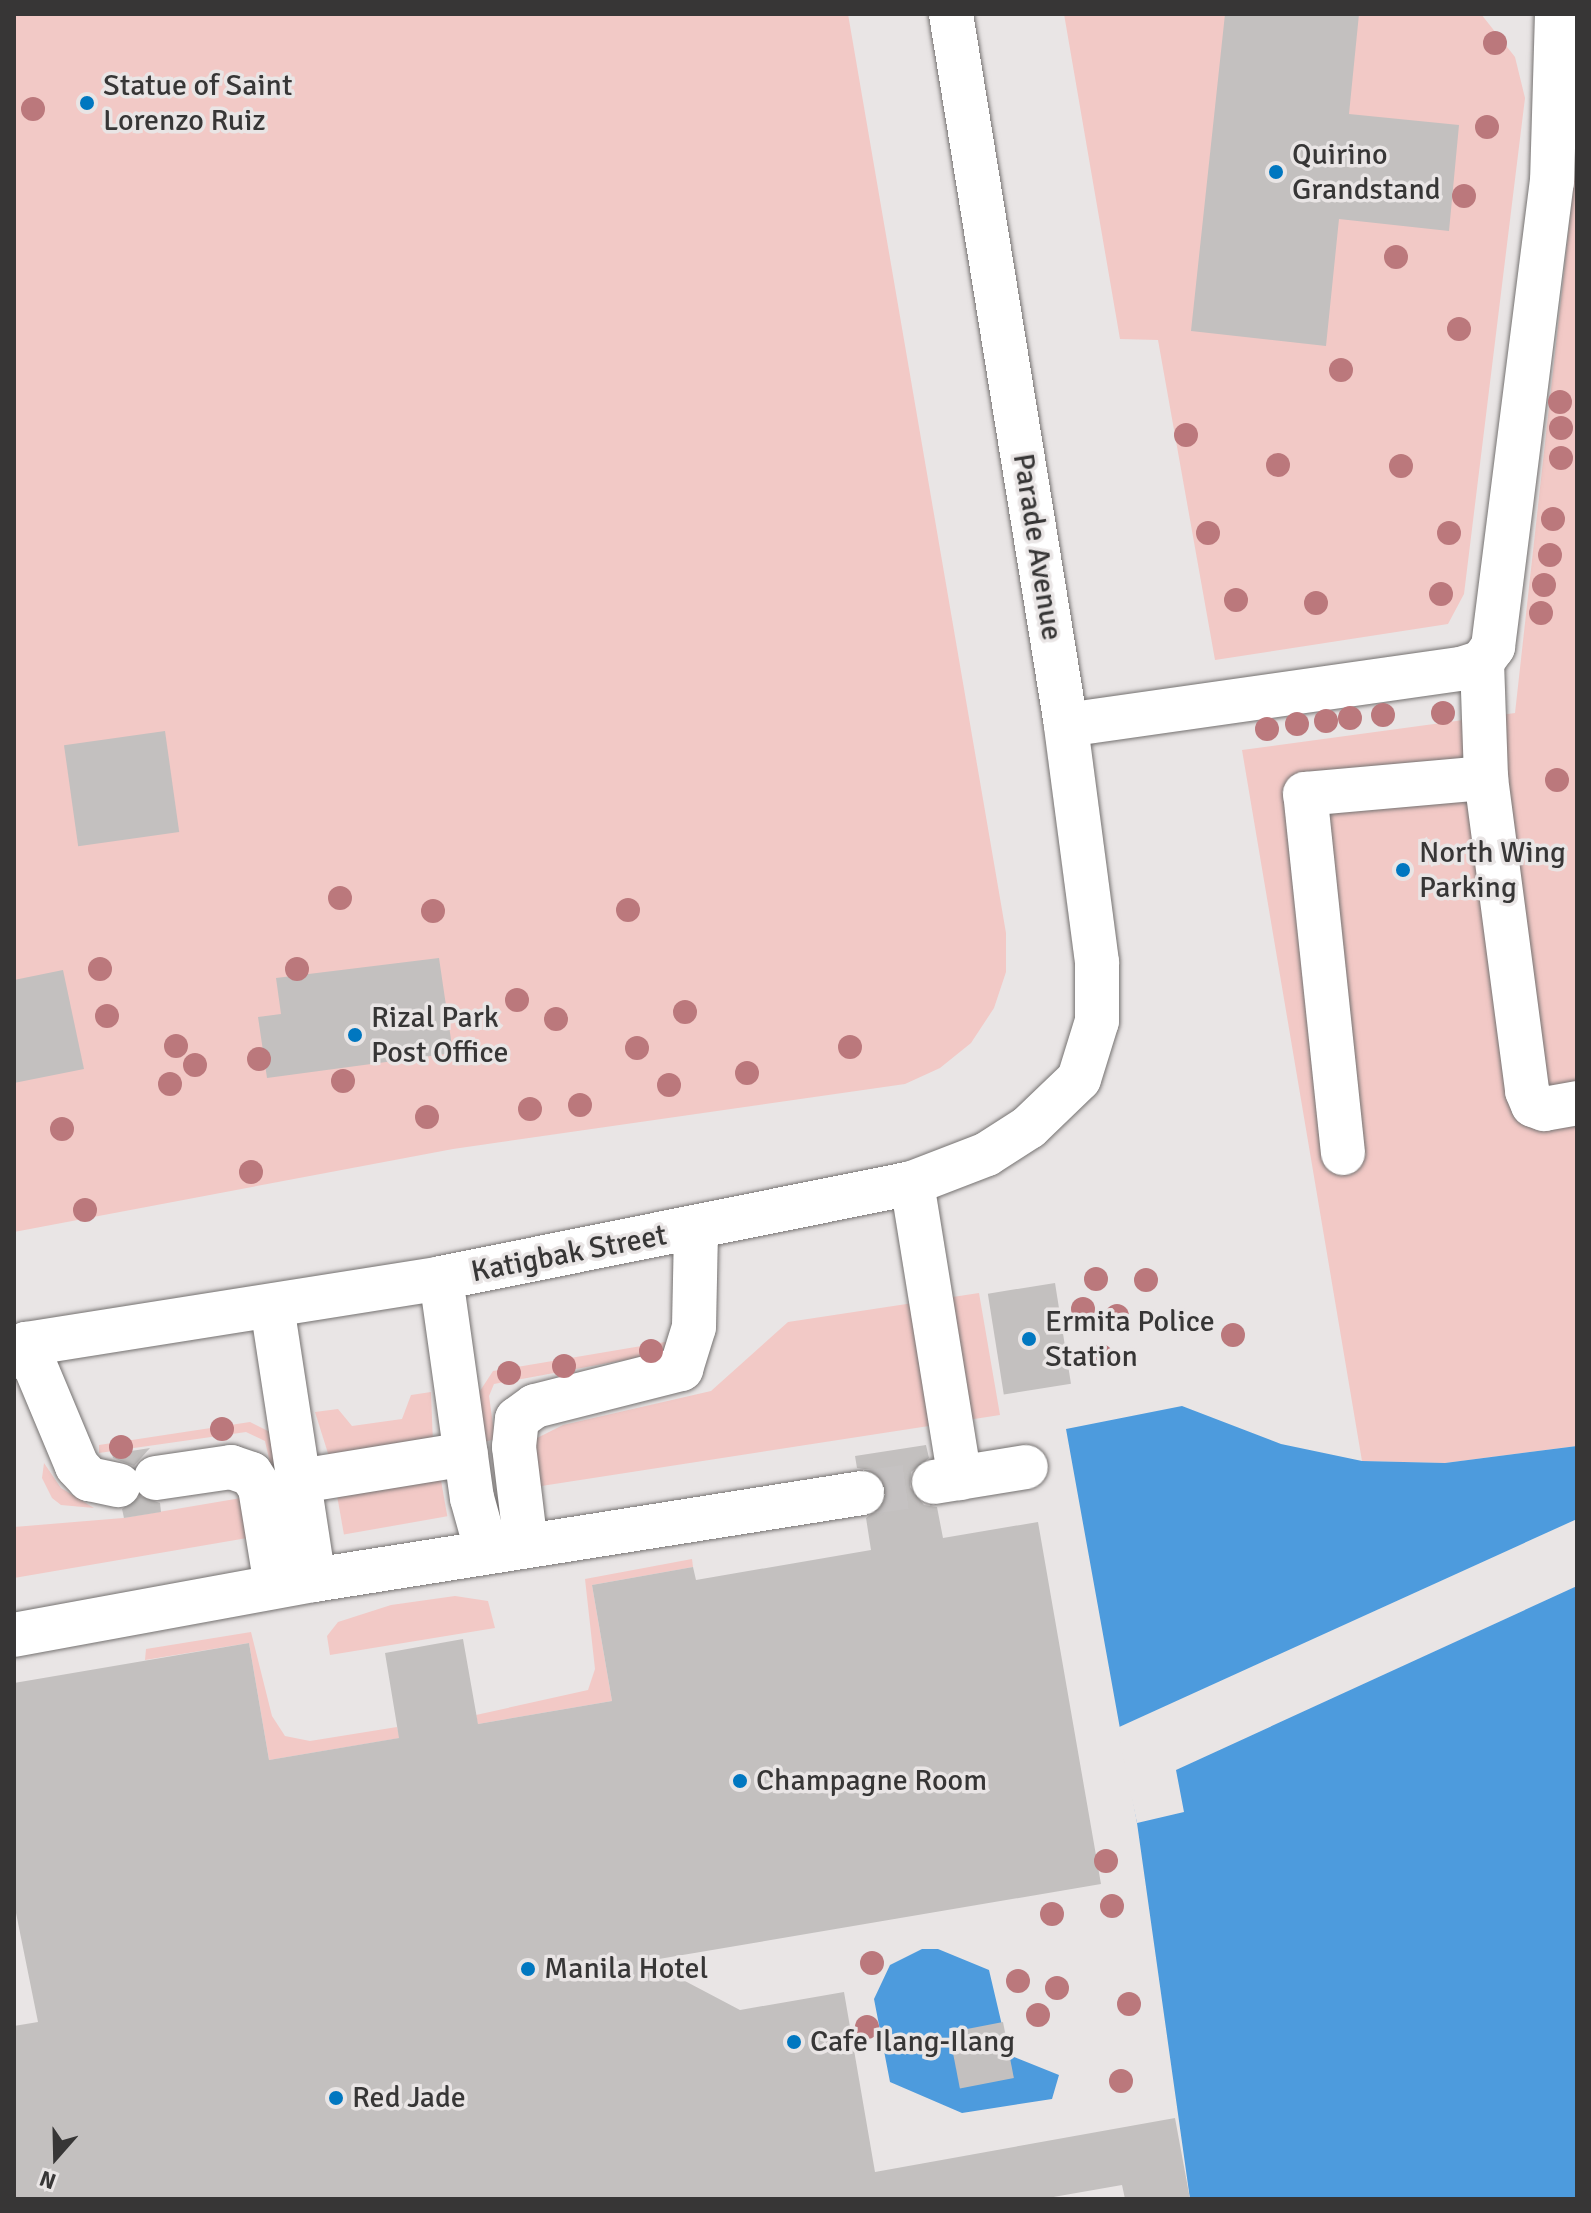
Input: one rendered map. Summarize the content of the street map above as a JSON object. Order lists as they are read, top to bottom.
{
  "streets": {
    "street": ["Parade Avenue", "Katigbak Street"]
  },
  "crossings": [
    ["Parade Avenue", "Katigbak Street"]
  ],
  "places": [
    "Statue of Saint Lorenzo Ruiz",
    "Quirino Grandstand",
    "North Wing Parking",
    "Rizal Park Post Office",
    "Ermita Police Station",
    "Champagne Room",
    "Manila Hotel",
    "Cafe Ilang-Ilang",
    "Red Jade"
  ],
  "north": "bottom"
}
